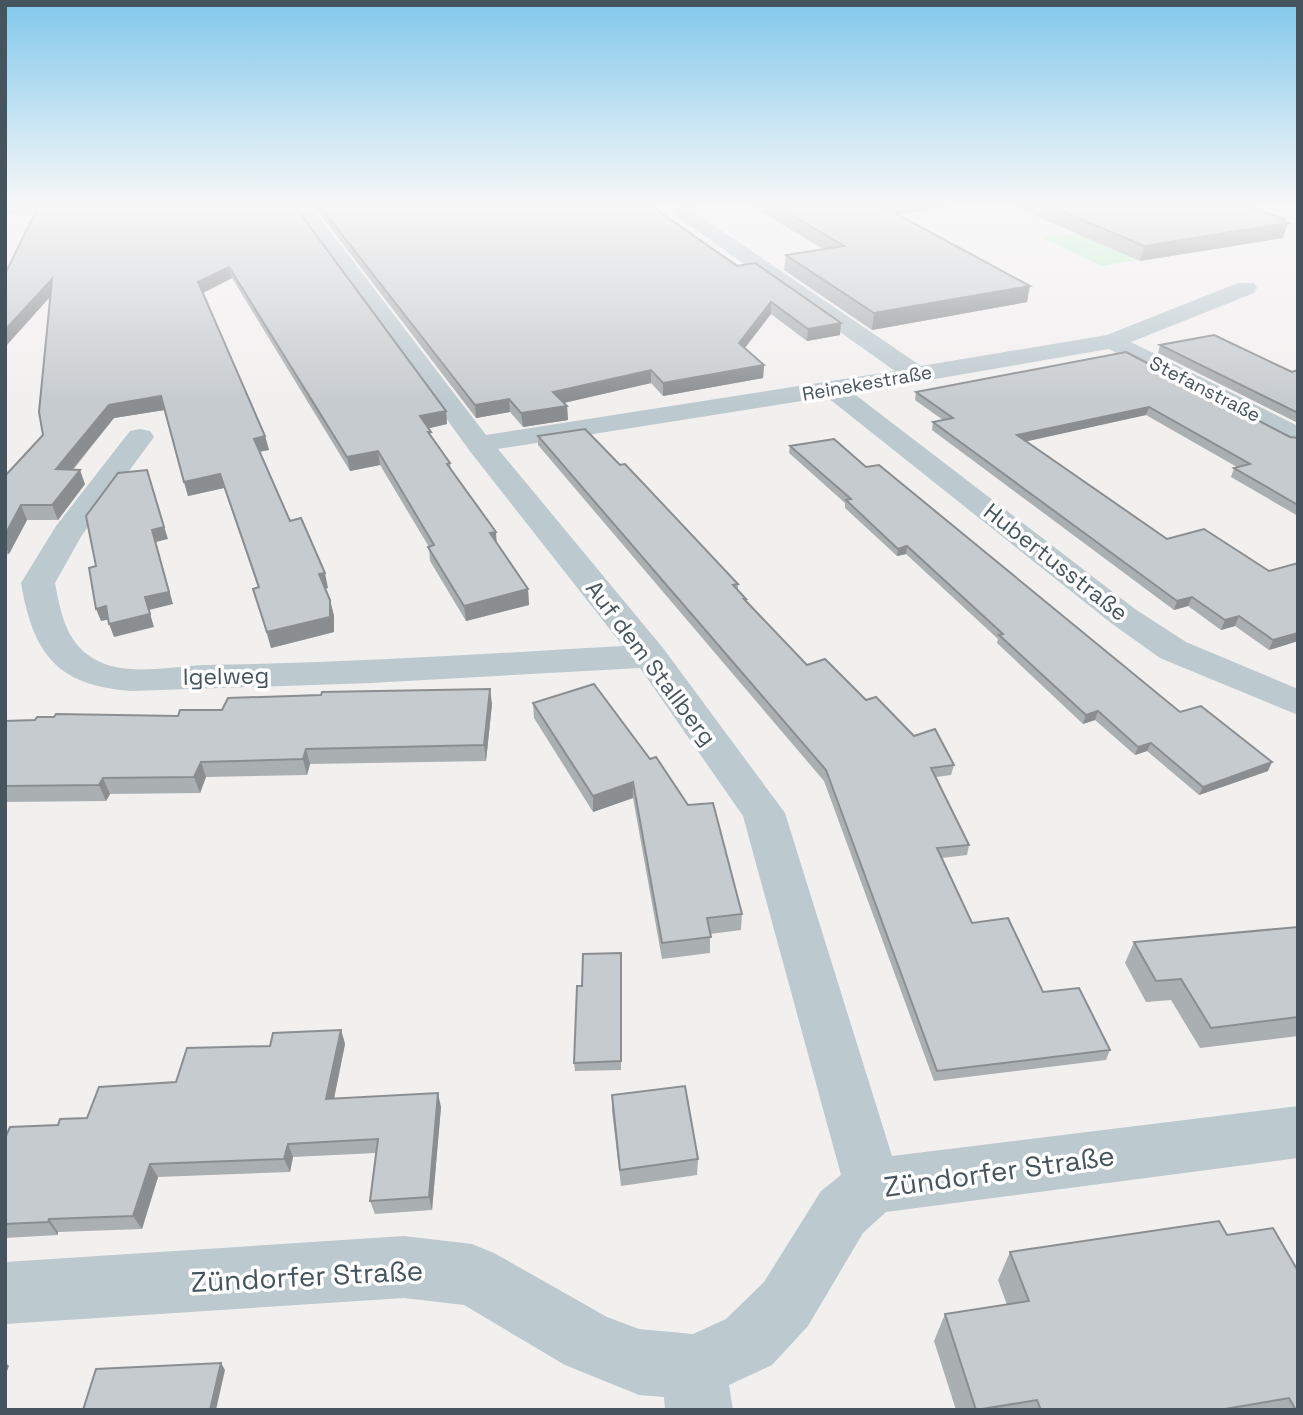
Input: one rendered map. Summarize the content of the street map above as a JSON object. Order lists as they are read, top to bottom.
{
  "streets": {
    "street": [
      "Reinekestraße",
      "Stefanstraße",
      "Hubertusstraße",
      "Auf dem Stallberg",
      "Igelweg",
      "Zündorfer Straße"
    ]
  },
  "crossings": [
    ["Reinekestraße", "Stefanstraße"],
    ["Reinekestraße", "Hubertusstraße"],
    ["Reinekestraße", "Auf dem Stallberg"],
    ["Auf dem Stallberg", "Igelweg"],
    ["Auf dem Stallberg", "Zündorfer Straße"]
  ]
}
